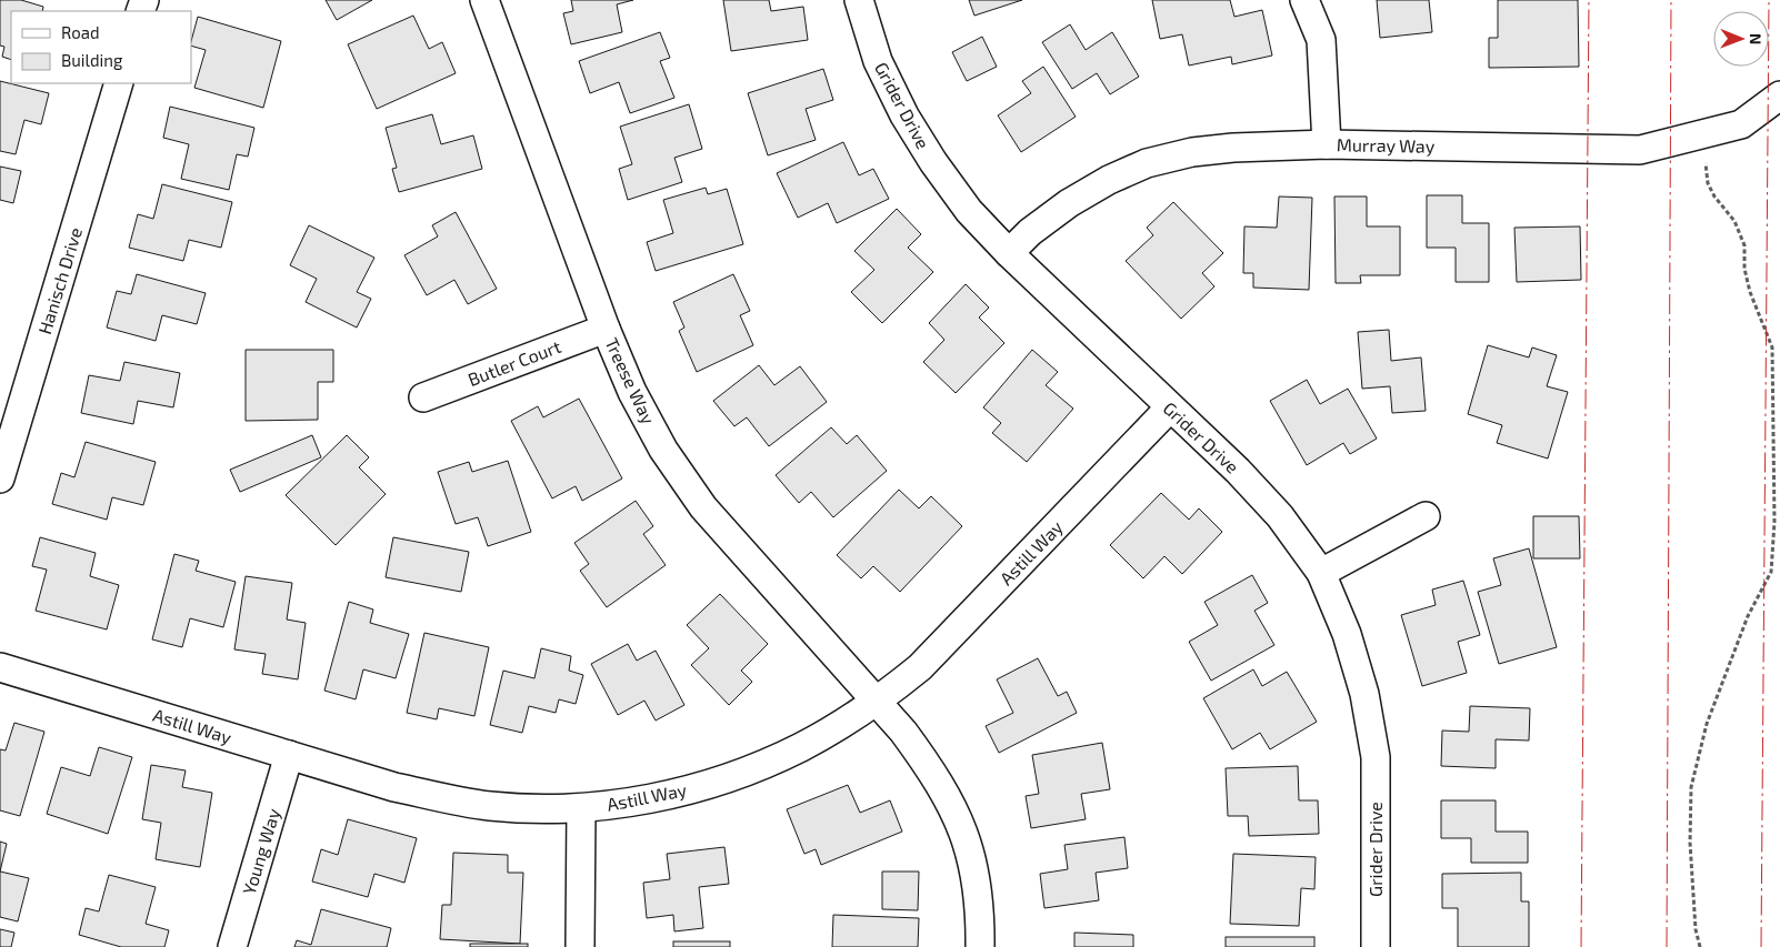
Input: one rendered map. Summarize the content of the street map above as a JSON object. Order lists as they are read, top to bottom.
{
  "streets": {
    "street": [
      "Grider Drive",
      "Murray Way",
      "Hanisch Drive",
      "Butler Court",
      "Treese Way",
      "Astill Way",
      "Young Way"
    ]
  },
  "crossings": [
    ["Grider Drive", "Murray Way"],
    ["Grider Drive", "Astill Way"],
    ["Butler Court", "Treese Way"],
    ["Treese Way", "Astill Way"],
    ["Astill Way", "Young Way"]
  ],
  "legend": ["Road", "Building"],
  "north": "right"
}
